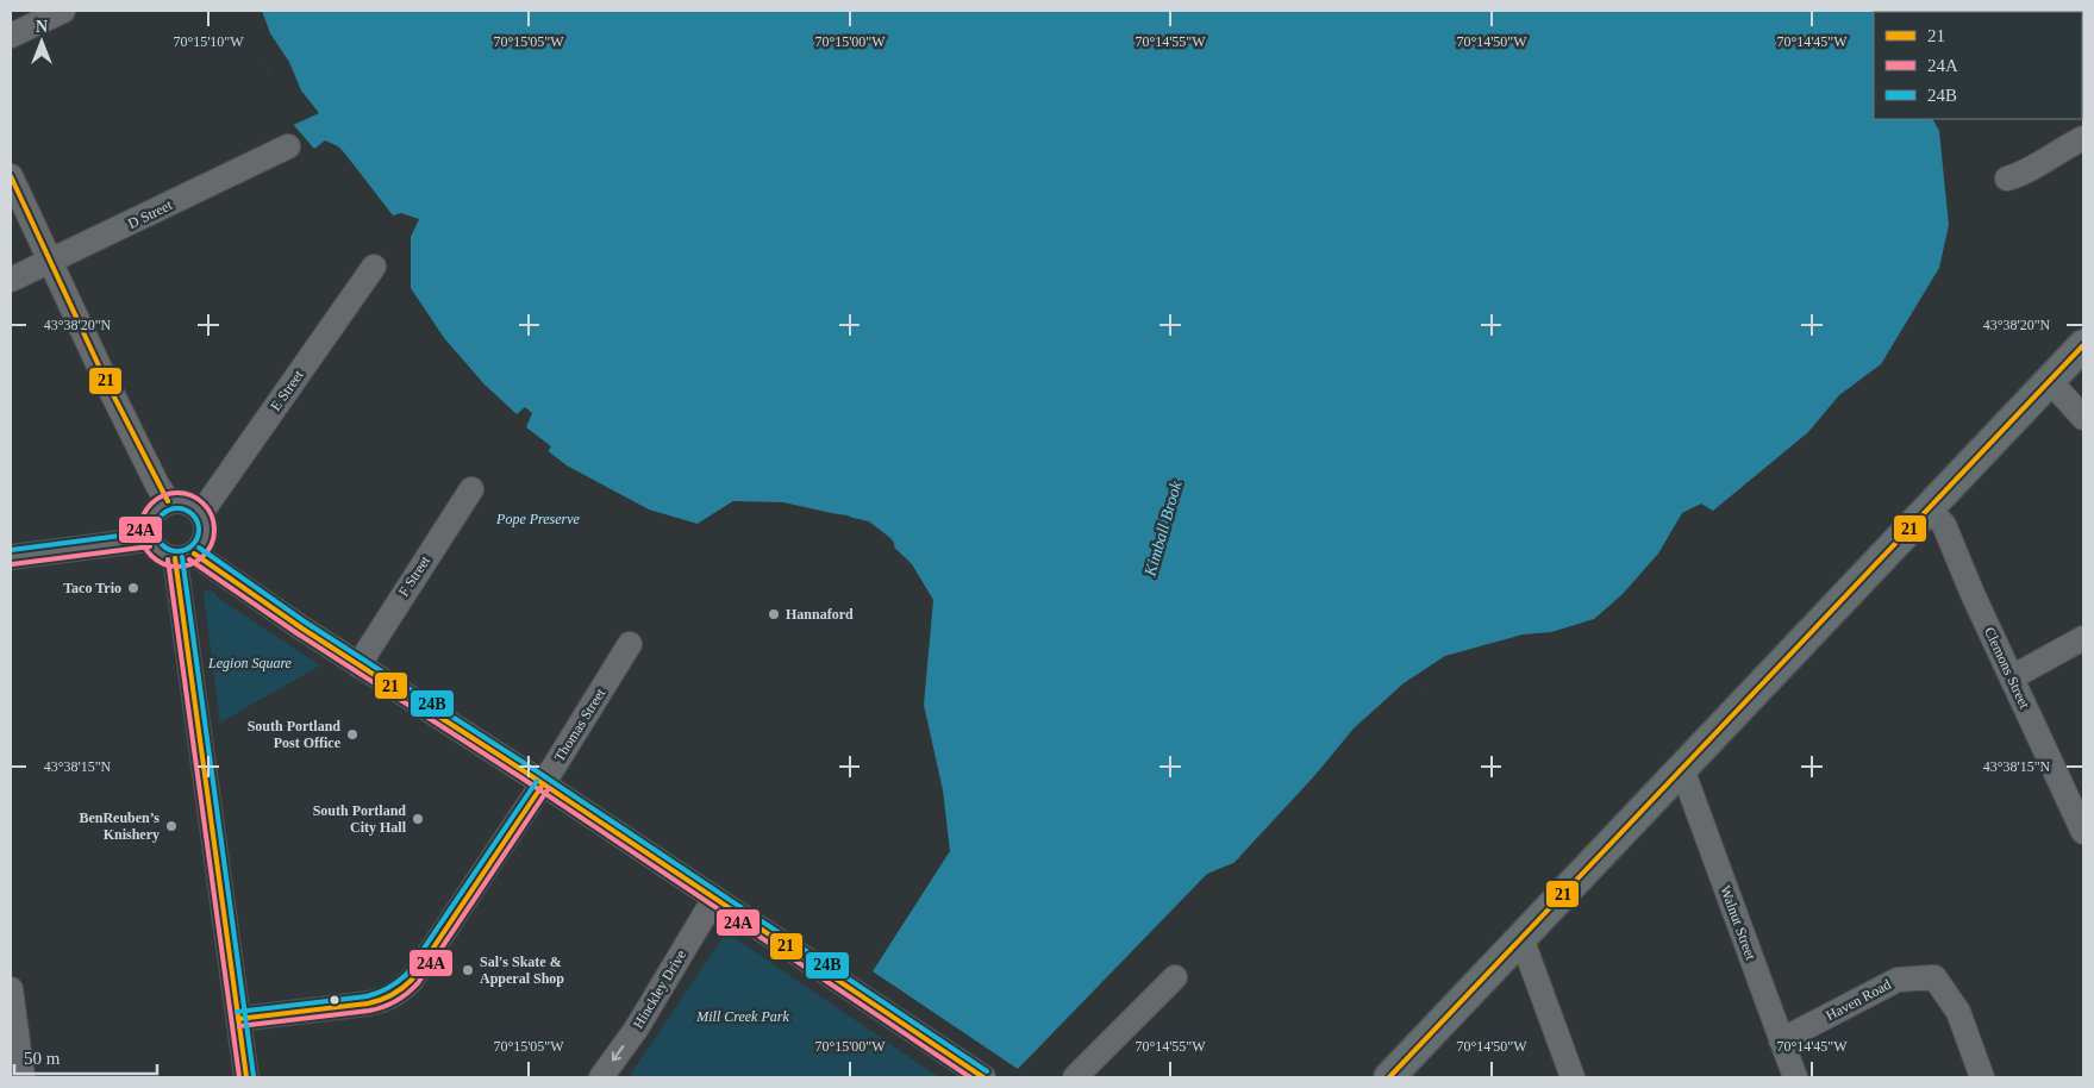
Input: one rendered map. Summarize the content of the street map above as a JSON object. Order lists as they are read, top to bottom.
{
  "streets": {
    "street": [
      "D Street",
      "E Street",
      "F Street",
      "Clemons Street",
      "Thomas Street",
      "Walnut Street",
      "Hinckley Drive",
      "Haven Road"
    ]
  },
  "crossings": [
    ["Walnut Street", "Haven Road"]
  ],
  "one_way": ["Hinckley Drive"],
  "water": ["Kimball Brook"],
  "parks": ["Pope Preserve", "Legion Square", "Mill Creek Park"],
  "places": [
    "Taco Trio",
    "Hannaford",
    "South Portland Post Office",
    "South Portland City Hall",
    "BenReuben’s Knishery",
    "Sal's Skate & Apperal Shop"
  ],
  "lines": ["transit line 21", "transit line 24A", "transit line 24B"],
  "legend": ["21", "24A", "24B"],
  "scale_bar": "50 m",
  "north": "top",
  "coordinates": [
    "70°15'10\"W",
    "70°15'05\"W",
    "70°15'00\"W",
    "70°14'55\"W",
    "70°14'50\"W",
    "70°14'45\"W",
    "43°38'20\"N",
    "43°38'15\"N"
  ]
}
